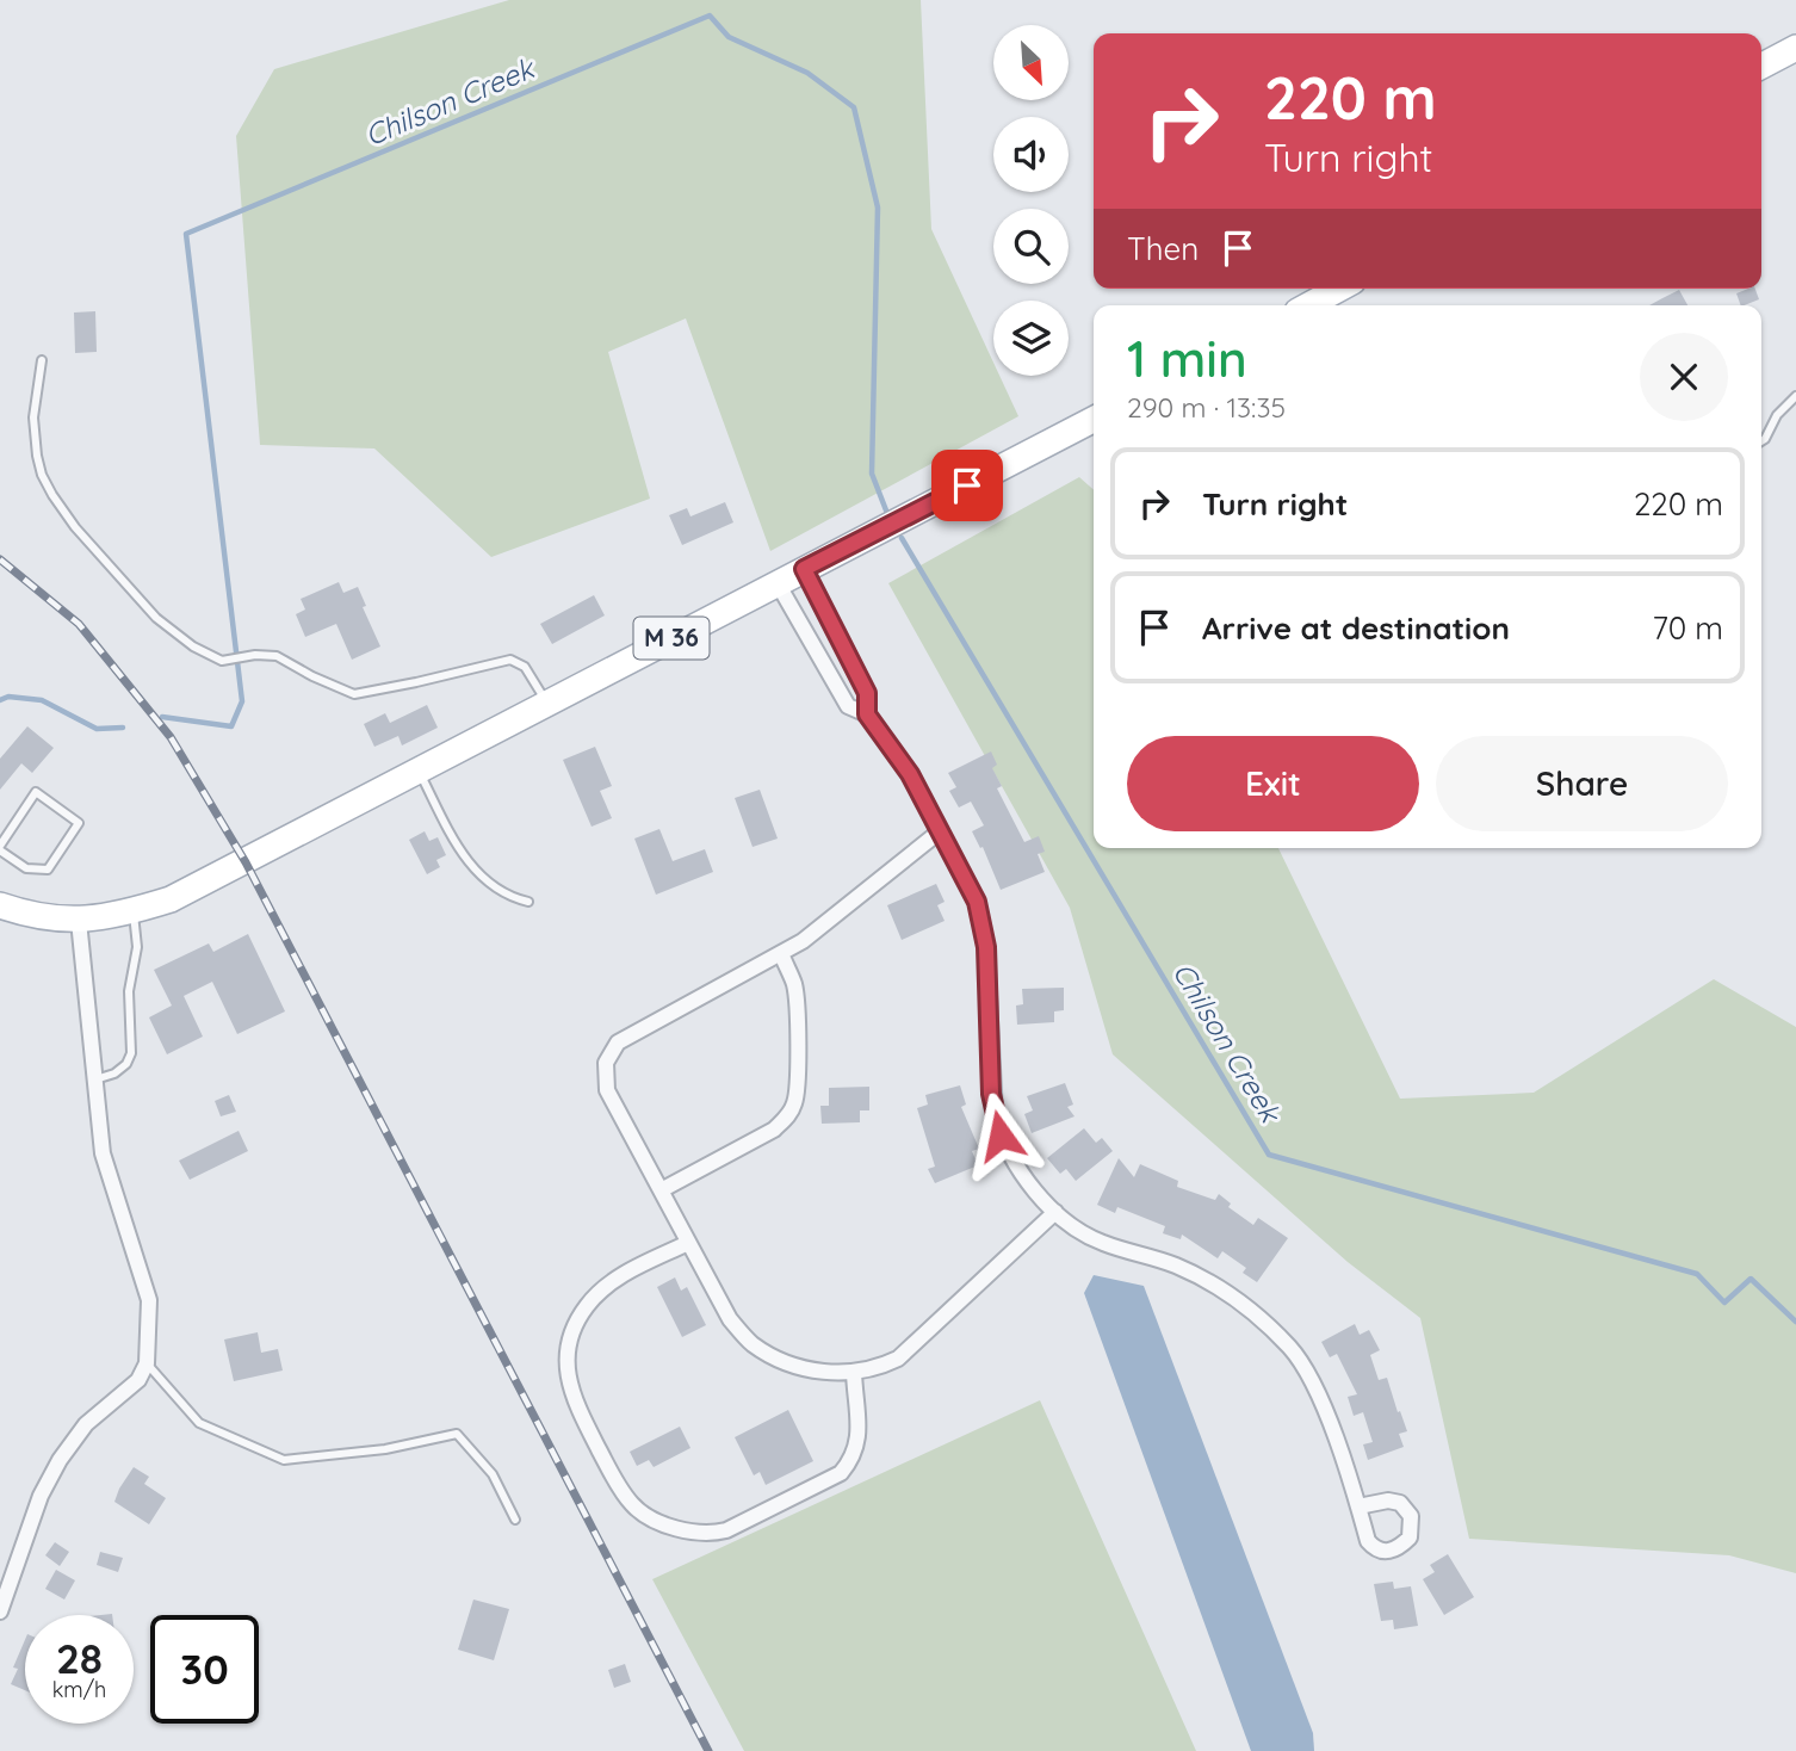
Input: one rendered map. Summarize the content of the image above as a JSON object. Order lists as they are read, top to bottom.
{
  "streets": {
    "main road": ["M 36"]
  },
  "water": ["Chilson Creek"],
  "north": "bottom right",
  "page": {
    "turn": ["220 m", "Turn right"],
    "then": "Then",
    "heading": ["1 min", "290 m · 13:35"],
    "list": [
      {
        "name": "Turn right",
        "value": "220 m"
      },
      {
        "name": "Arrive at destination",
        "value": "70 m"
      }
    ],
    "buttons": ["Exit", "Share"],
    "speed": "28 km/h",
    "limit": "30"
  }
}
